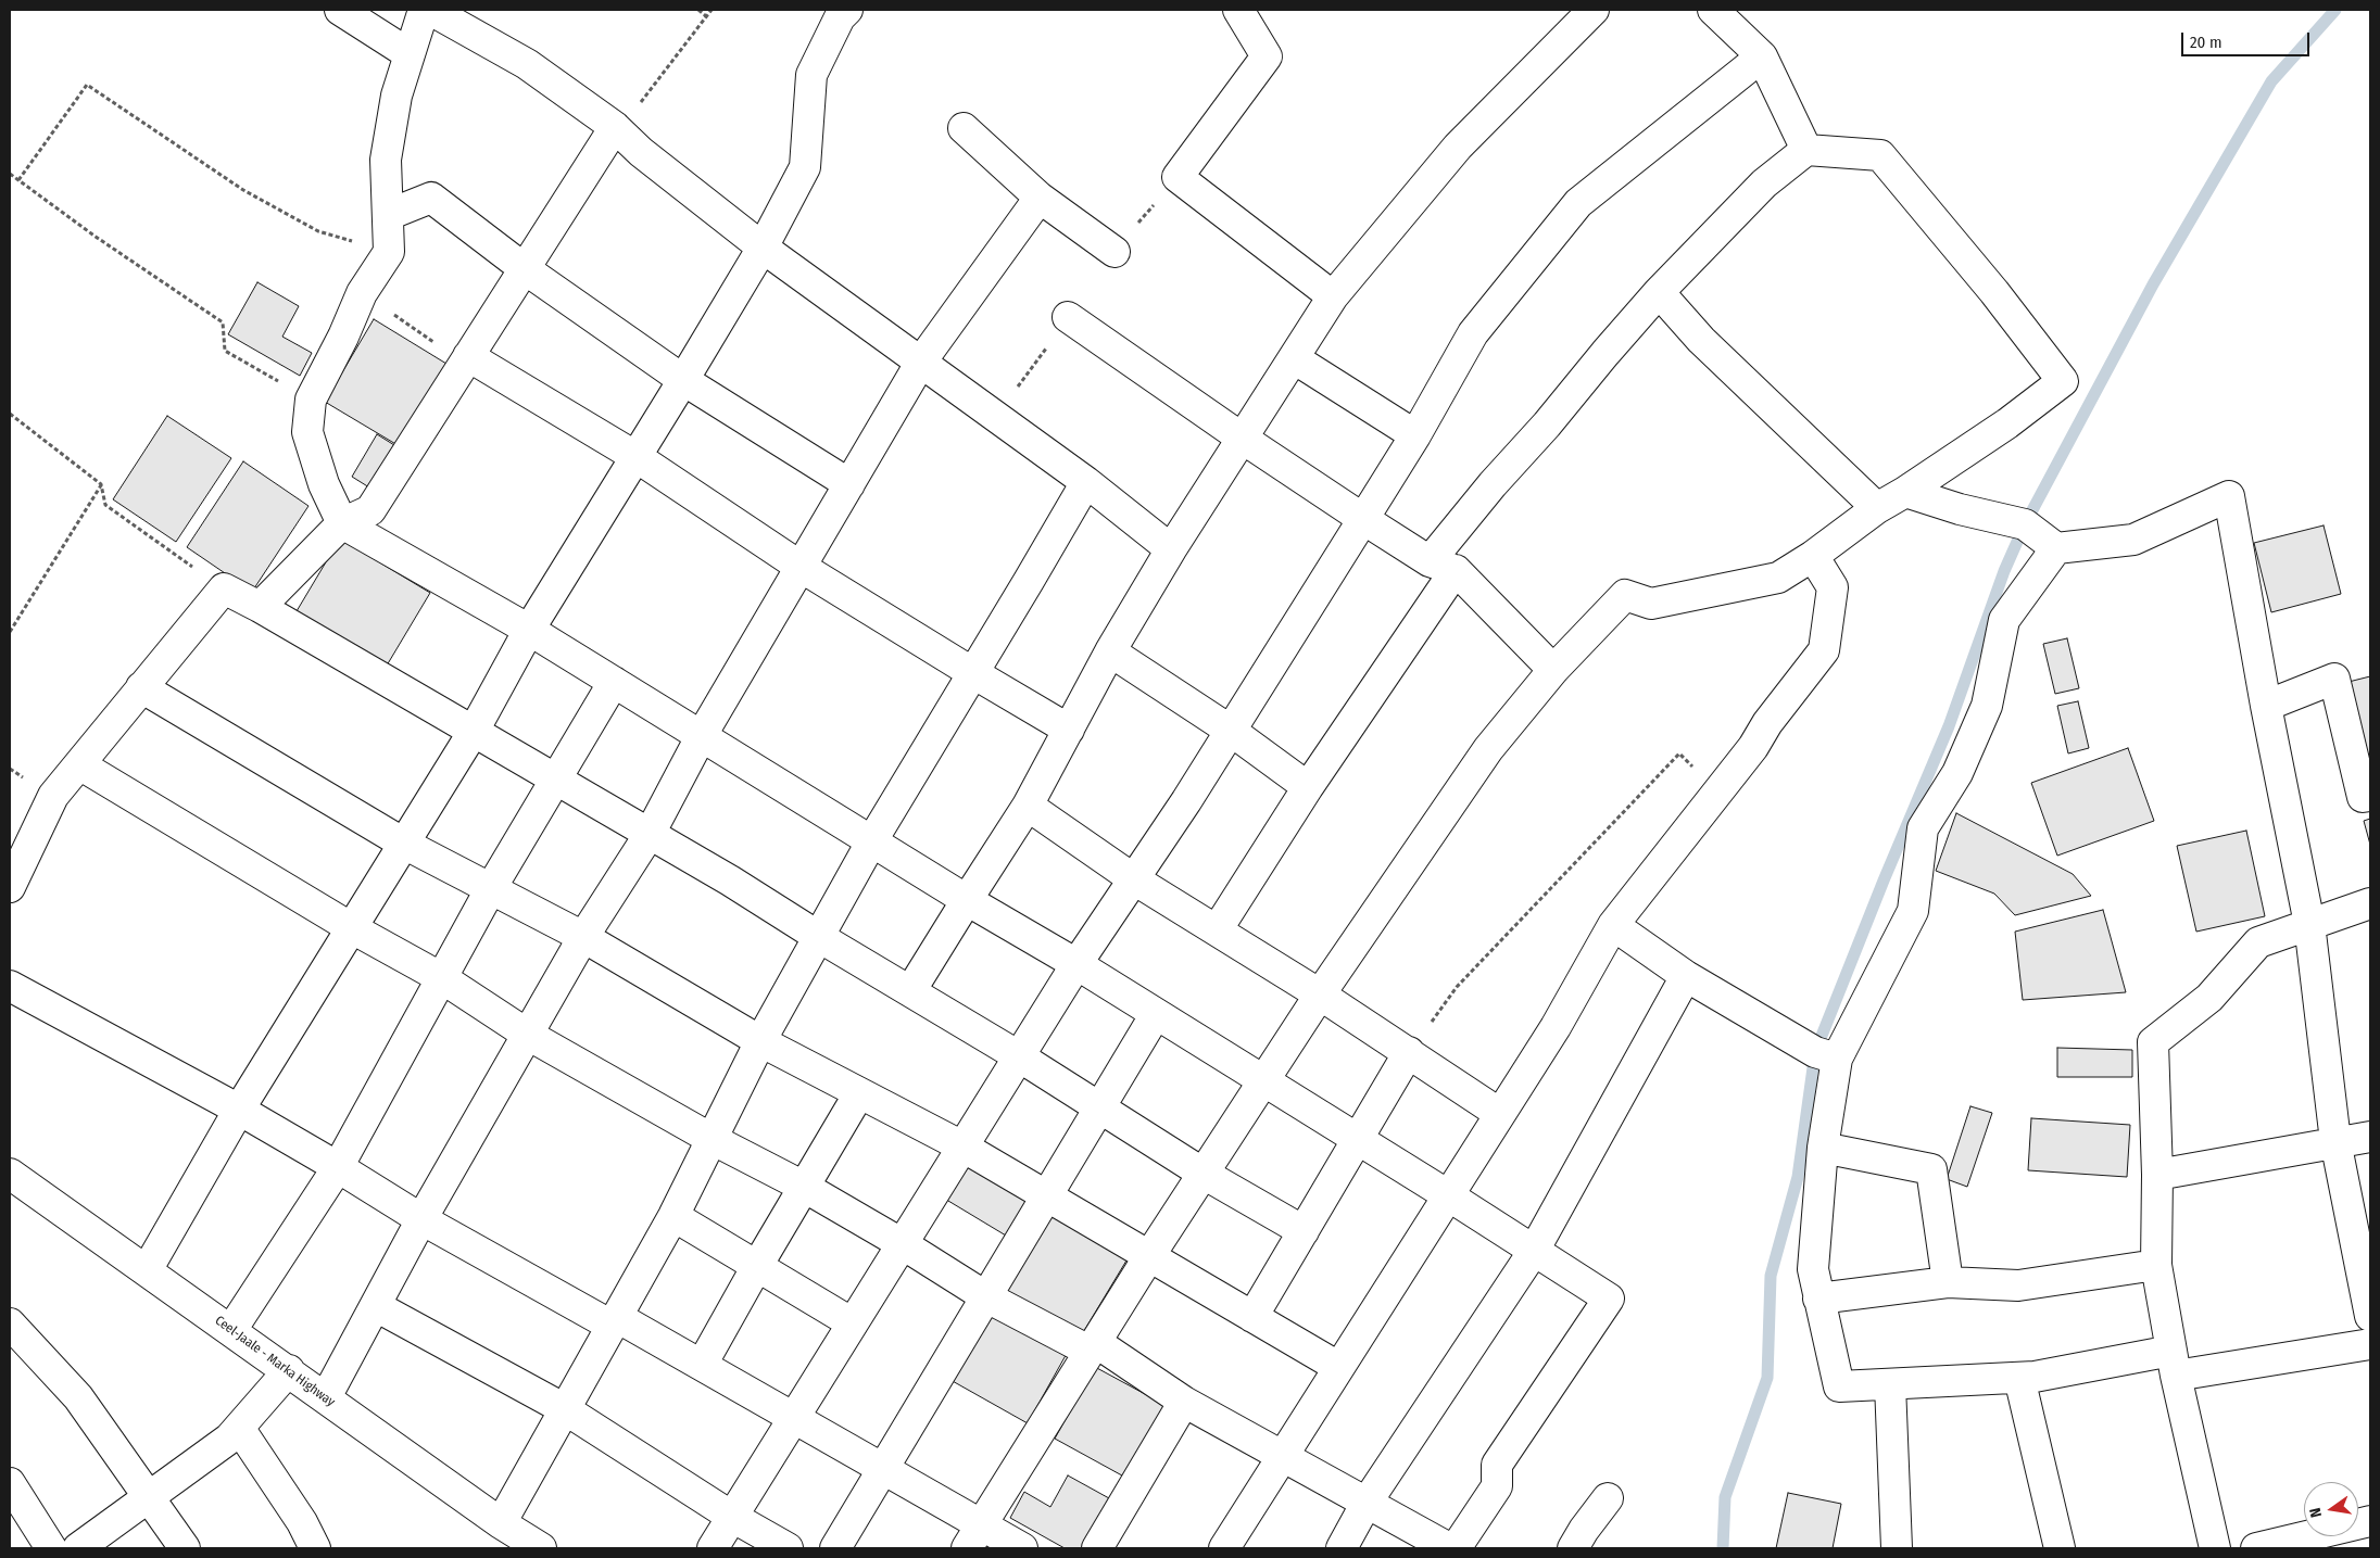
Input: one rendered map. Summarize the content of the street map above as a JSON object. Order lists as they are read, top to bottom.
{
  "streets": {
    "street": ["Ceel-Jaale - Marka Highway"]
  },
  "scale_bar": "20 m",
  "north": "left"
}
